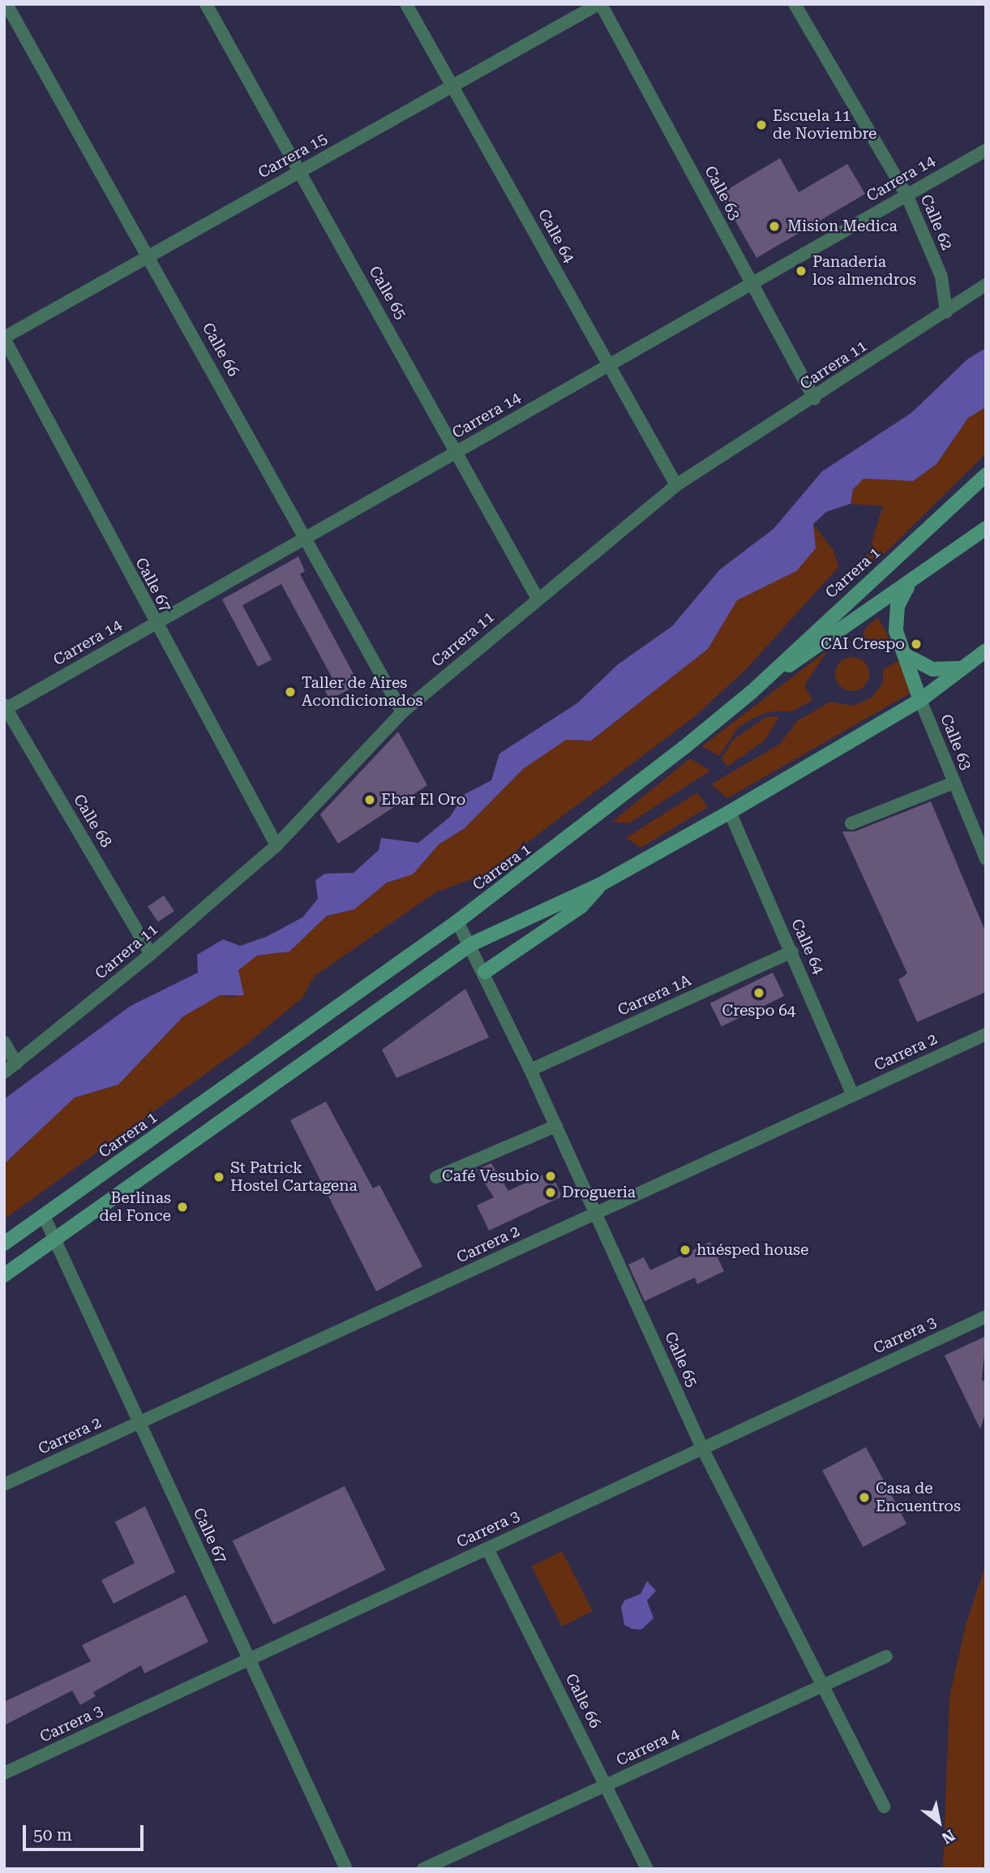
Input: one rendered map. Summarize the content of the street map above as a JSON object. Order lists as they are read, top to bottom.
{
  "streets": {
    "main road": ["Carrera 1"],
    "street": [
      "Carrera 15",
      "Carrera 14",
      "Calle 63",
      "Calle 62",
      "Calle 64",
      "Calle 65",
      "Calle 66",
      "Carrera 11",
      "Calle 67",
      "Calle 68",
      "Carrera 1A",
      "Carrera 2",
      "Carrera 3",
      "Carrera 4"
    ]
  },
  "crossings": [
    ["Carrera 15", "Calle 63"],
    ["Carrera 15", "Calle 64"],
    ["Carrera 15", "Calle 65"],
    ["Carrera 15", "Calle 66"],
    ["Carrera 15", "Calle 67"],
    ["Carrera 14", "Calle 63"],
    ["Carrera 14", "Calle 62"],
    ["Carrera 14", "Calle 64"],
    ["Carrera 14", "Calle 65"],
    ["Carrera 14", "Calle 66"],
    ["Carrera 14", "Calle 67"],
    ["Carrera 14", "Calle 68"],
    ["Calle 63", "Carrera 11"],
    ["Calle 62", "Carrera 11"],
    ["Calle 64", "Carrera 11"],
    ["Calle 64", "Carrera 1A"],
    ["Calle 64", "Carrera 2"],
    ["Calle 65", "Carrera 11"],
    ["Calle 65", "Carrera 1"],
    ["Calle 65", "Carrera 1A"],
    ["Calle 65", "Carrera 2"],
    ["Calle 65", "Carrera 3"],
    ["Calle 65", "Carrera 4"],
    ["Calle 66", "Carrera 11"],
    ["Calle 66", "Carrera 3"],
    ["Calle 66", "Carrera 4"],
    ["Carrera 11", "Calle 67"],
    ["Carrera 11", "Calle 68"],
    ["Carrera 1", "Calle 67"],
    ["Calle 67", "Carrera 2"],
    ["Calle 67", "Carrera 3"]
  ],
  "places": [
    "Escuela 11 de Noviembre",
    "Mision Medica",
    "Panadería los almendros",
    "CAI Crespo",
    "Taller de Aires Acondicionados",
    "Ebar El Oro",
    "Crespo 64",
    "Café Vesubio",
    "St Patrick Hostel Cartagena",
    "Drogueria",
    "Berlinas del Fonce",
    "huésped house",
    "Casa de Encuentros"
  ],
  "scale_bar": "50 m",
  "north": "bottom right"
}
